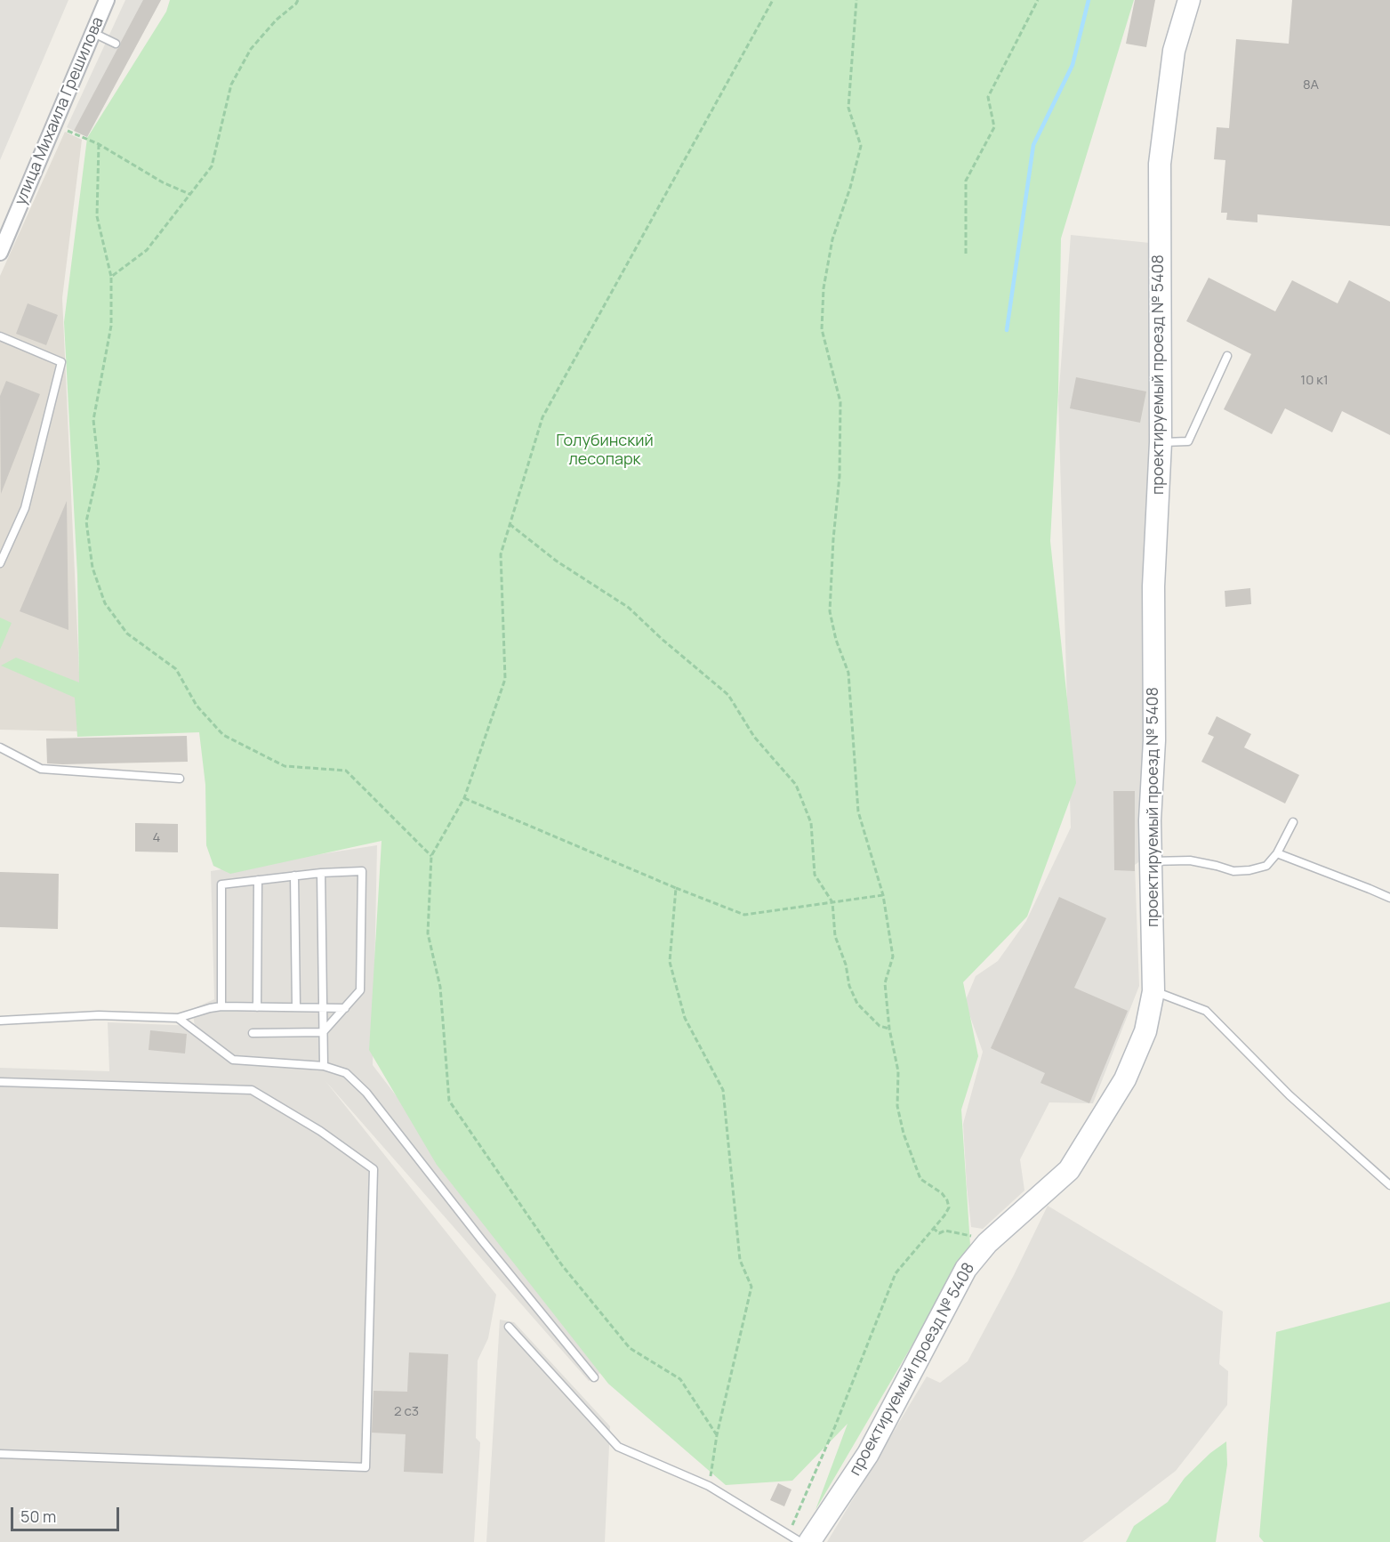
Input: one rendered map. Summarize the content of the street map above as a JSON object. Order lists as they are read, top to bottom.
{
  "streets": {
    "street": ["улица Михаила Грешилова", "проектируемый проезд № 5408"]
  },
  "parks": ["Голубинский лесопарк"],
  "house_numbers": [
    "8А",
    "10 к1",
    "4",
    "2 с3"
  ],
  "scale_bar": "50 m"
}
